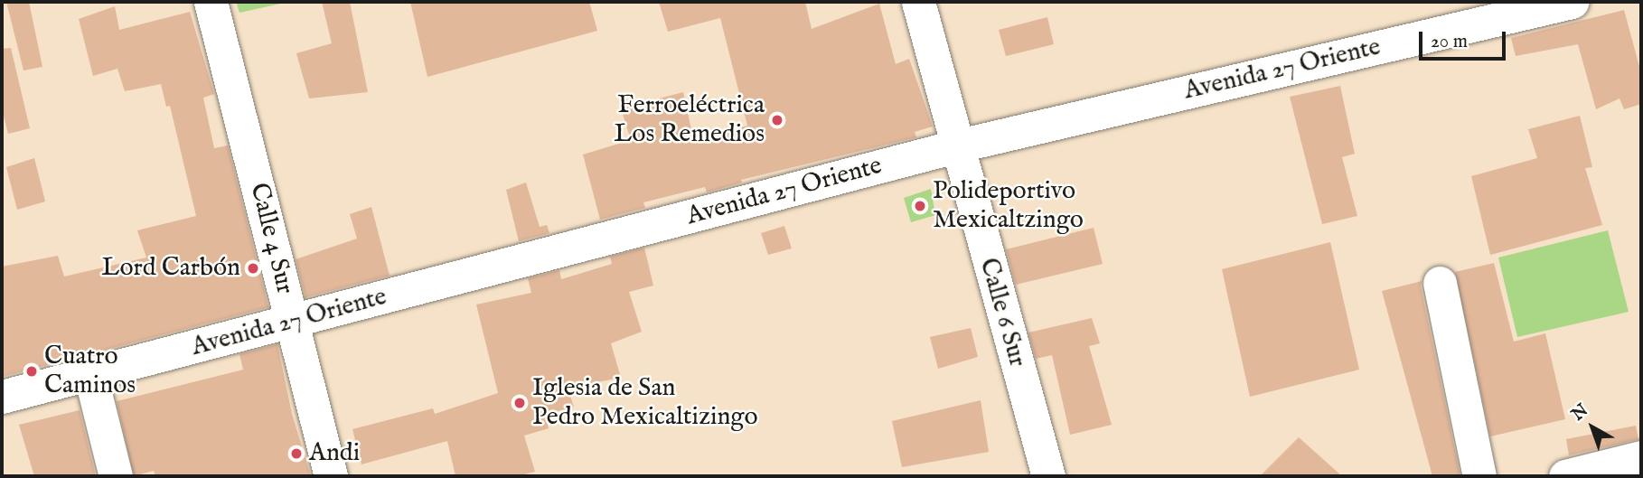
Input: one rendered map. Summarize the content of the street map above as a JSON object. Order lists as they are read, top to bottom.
{
  "streets": {
    "street": ["Avenida 27 Oriente", "Calle 4 Sur", "Calle 6 Sur"]
  },
  "crossings": [
    ["Avenida 27 Oriente", "Calle 4 Sur"],
    ["Avenida 27 Oriente", "Calle 6 Sur"]
  ],
  "places": [
    "Ferroeléctrica Los Remedios",
    "Polideportivo Mexicaltzingo",
    "Lord Carbón",
    "Cuatro Caminos",
    "Iglesia de San Pedro Mexicaltizingo",
    "Andi"
  ],
  "scale_bar": "20 m",
  "north": "top left"
}
